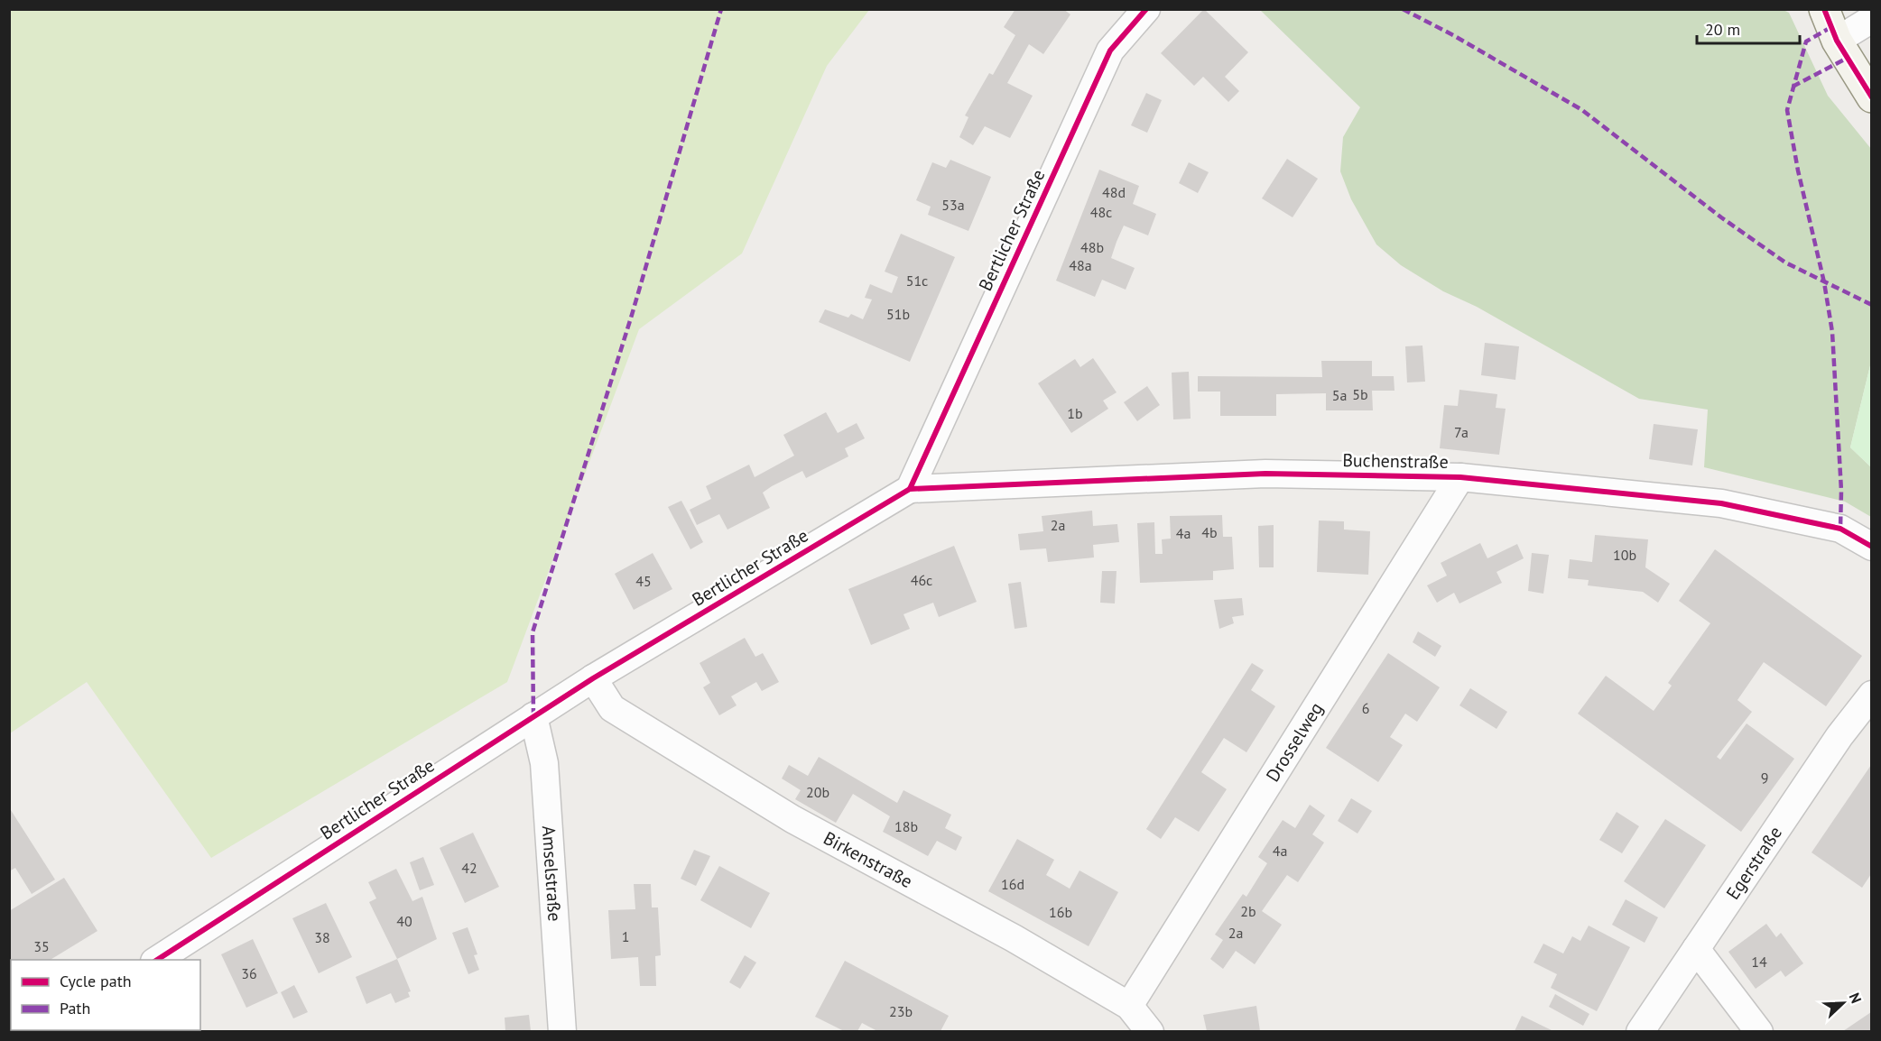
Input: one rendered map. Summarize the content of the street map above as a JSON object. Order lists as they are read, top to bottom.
{
  "streets": {
    "street": [
      "Bertlicher Straße",
      "Buchenstraße",
      "Drosselweg",
      "Birkenstraße",
      "Egerstraße",
      "Amselstraße"
    ]
  },
  "crossings": [
    ["Bertlicher Straße", "Buchenstraße"],
    ["Bertlicher Straße", "Birkenstraße"],
    ["Bertlicher Straße", "Amselstraße"],
    ["Buchenstraße", "Drosselweg"],
    ["Drosselweg", "Birkenstraße"]
  ],
  "house_numbers": [
    "48d",
    "53a",
    "48c",
    "48b",
    "48a",
    "51c",
    "51b",
    "5b",
    "5a",
    "1b",
    "7a",
    "2a",
    "4b",
    "4a",
    "10b",
    "46c",
    "45",
    "6",
    "9",
    "20b",
    "18b",
    "4a",
    "42",
    "16d",
    "2b",
    "16b",
    "40",
    "2a",
    "1",
    "38",
    "35",
    "14",
    "36",
    "23b"
  ],
  "legend": ["Cycle path", "Path"],
  "scale_bar": "20 m",
  "north": "top right"
}
